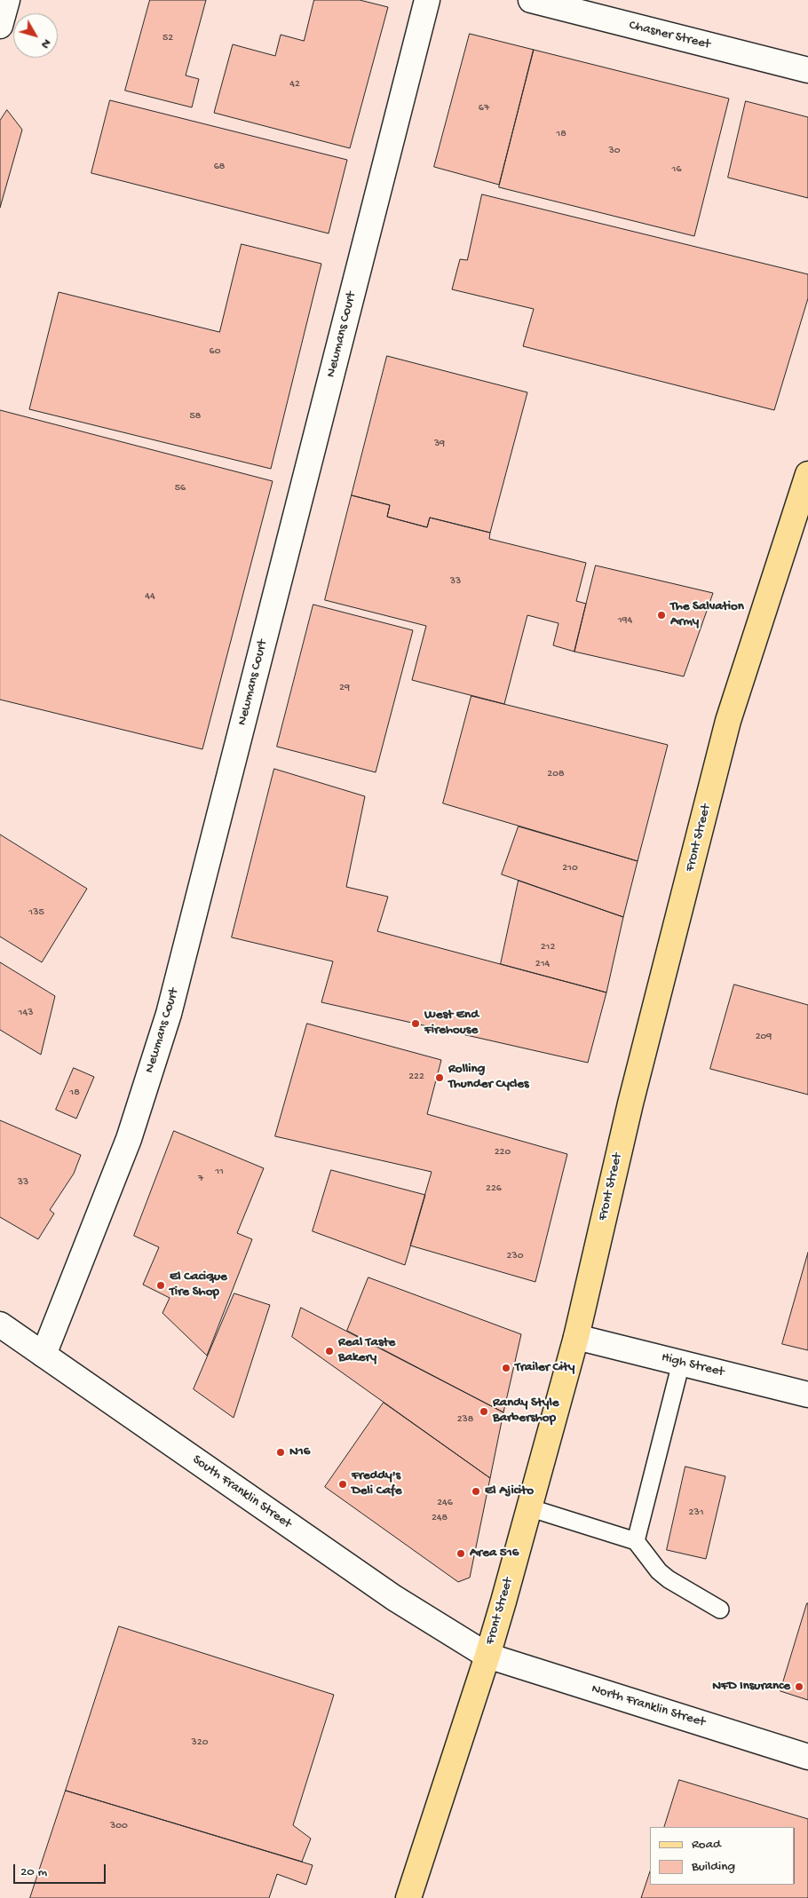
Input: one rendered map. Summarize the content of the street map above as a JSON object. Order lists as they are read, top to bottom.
{
  "streets": {
    "main road": ["Front Street"],
    "street": [
      "Chasner Street",
      "Newmans Court",
      "High Street",
      "South Franklin Street",
      "North Franklin Street"
    ]
  },
  "crossings": [
    ["Newmans Court", "South Franklin Street"],
    ["Front Street", "High Street"],
    ["Front Street", "South Franklin Street"],
    ["Front Street", "North Franklin Street"],
    ["South Franklin Street", "North Franklin Street"]
  ],
  "places": [
    "The Salvation Army",
    "West End Firehouse",
    "Rolling Thunder Cycles",
    "El Cacique Tire Shop",
    "Real Taste Bakery",
    "Trailer City",
    "Randy Style Barbershop",
    "N16",
    "Freddy's Deli Cafe",
    "El Ajicito",
    "Area 516",
    "NFD Insurance"
  ],
  "house_numbers": [
    "52",
    "42",
    "67",
    "18",
    "30",
    "68",
    "16",
    "60",
    "58",
    "39",
    "56",
    "33",
    "44",
    "194",
    "29",
    "208",
    "210",
    "135",
    "212",
    "214",
    "143",
    "209",
    "222",
    "18",
    "220",
    "11",
    "7",
    "33",
    "226",
    "230",
    "238",
    "246",
    "231",
    "248",
    "320",
    "300"
  ],
  "legend": ["Road", "Building"],
  "scale_bar": "20 m",
  "north": "bottom right"
}
